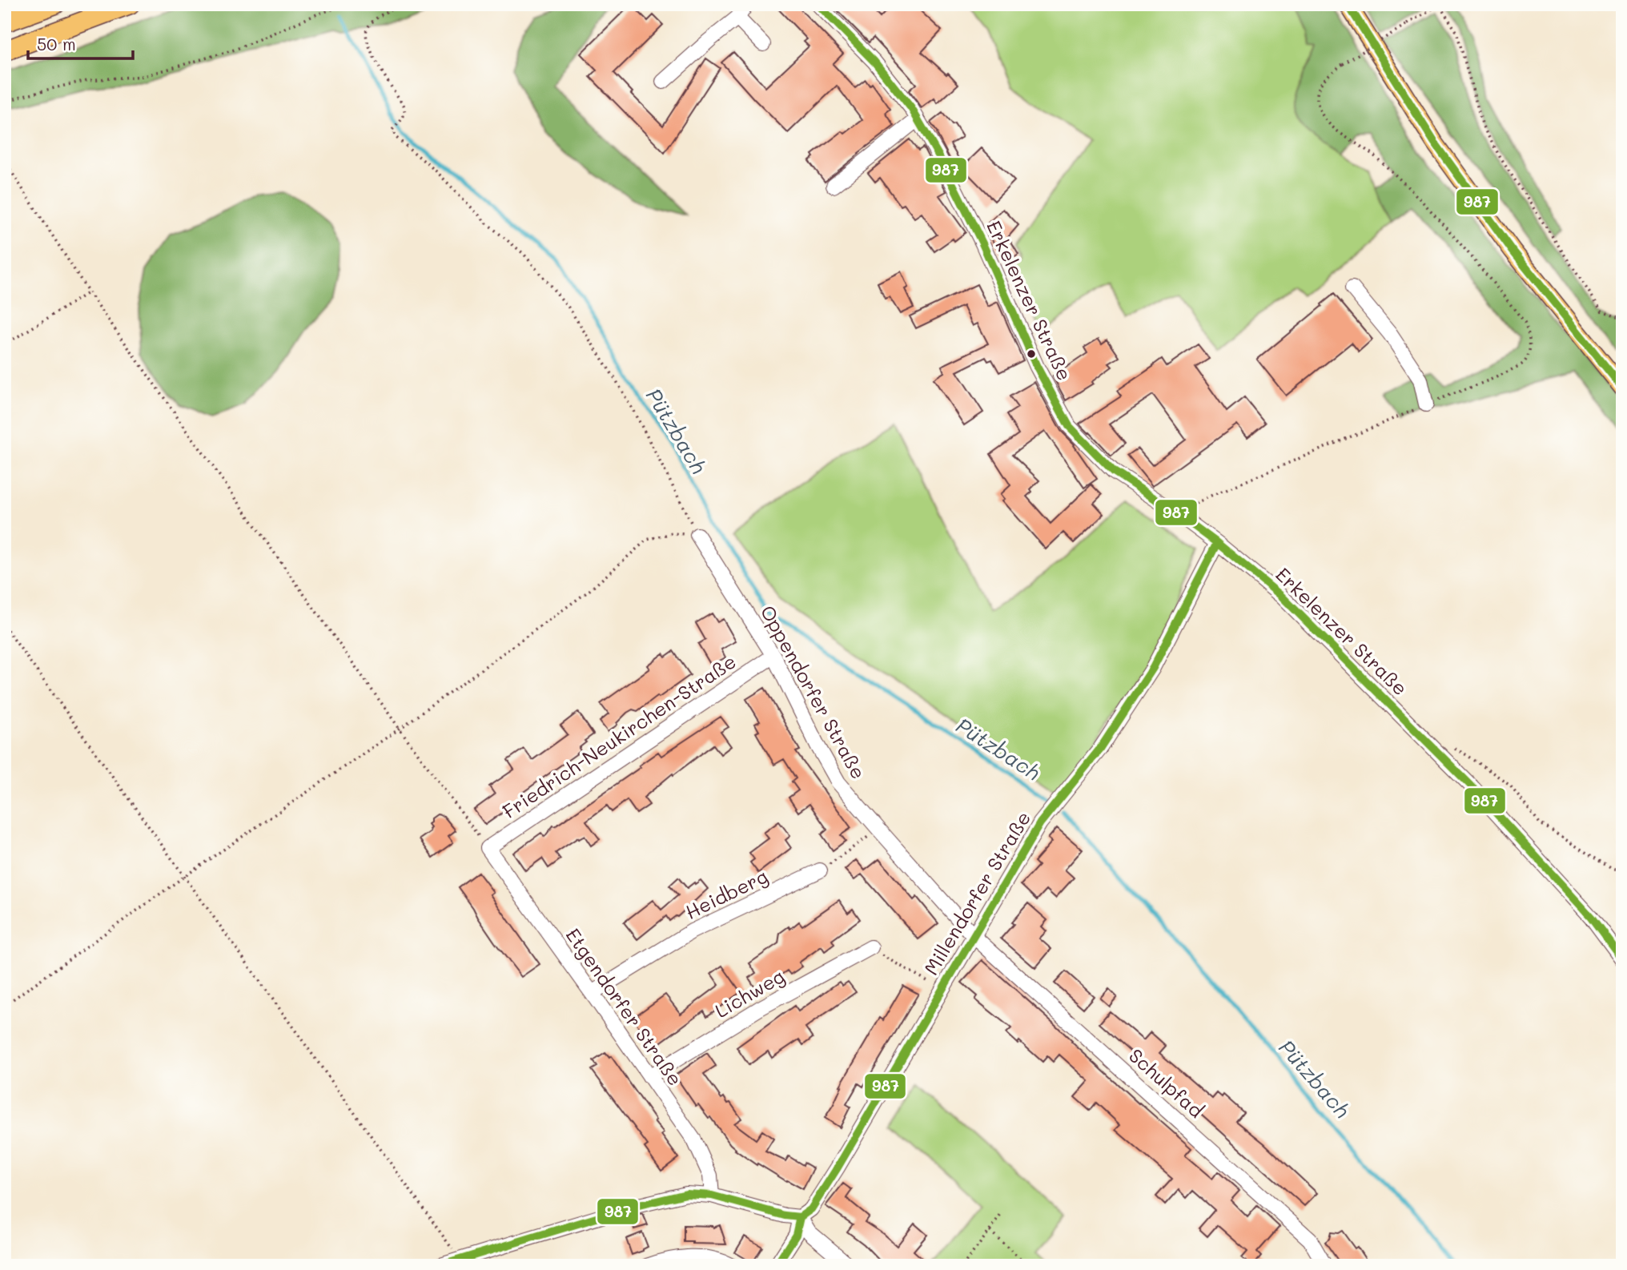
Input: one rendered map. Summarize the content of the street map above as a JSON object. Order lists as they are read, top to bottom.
{
  "streets": {
    "street": [
      "Erkelenzer Straße",
      "Oppendorfer Straße",
      "Friedrich-Neukirchen-Straße",
      "Millendorfer Straße",
      "Heidberg",
      "Lichweg",
      "Etgendorfer Straße",
      "Schulpfad"
    ]
  },
  "crossings": [
    ["Erkelenzer Straße", "Millendorfer Straße"],
    ["Oppendorfer Straße", "Friedrich-Neukirchen-Straße"],
    ["Oppendorfer Straße", "Millendorfer Straße"],
    ["Oppendorfer Straße", "Schulpfad"],
    ["Friedrich-Neukirchen-Straße", "Etgendorfer Straße"],
    ["Millendorfer Straße", "Schulpfad"],
    ["Heidberg", "Etgendorfer Straße"],
    ["Lichweg", "Etgendorfer Straße"]
  ],
  "water": ["Pützbach"],
  "lines": ["transit line 987"],
  "scale_bar": "50 m"
}
